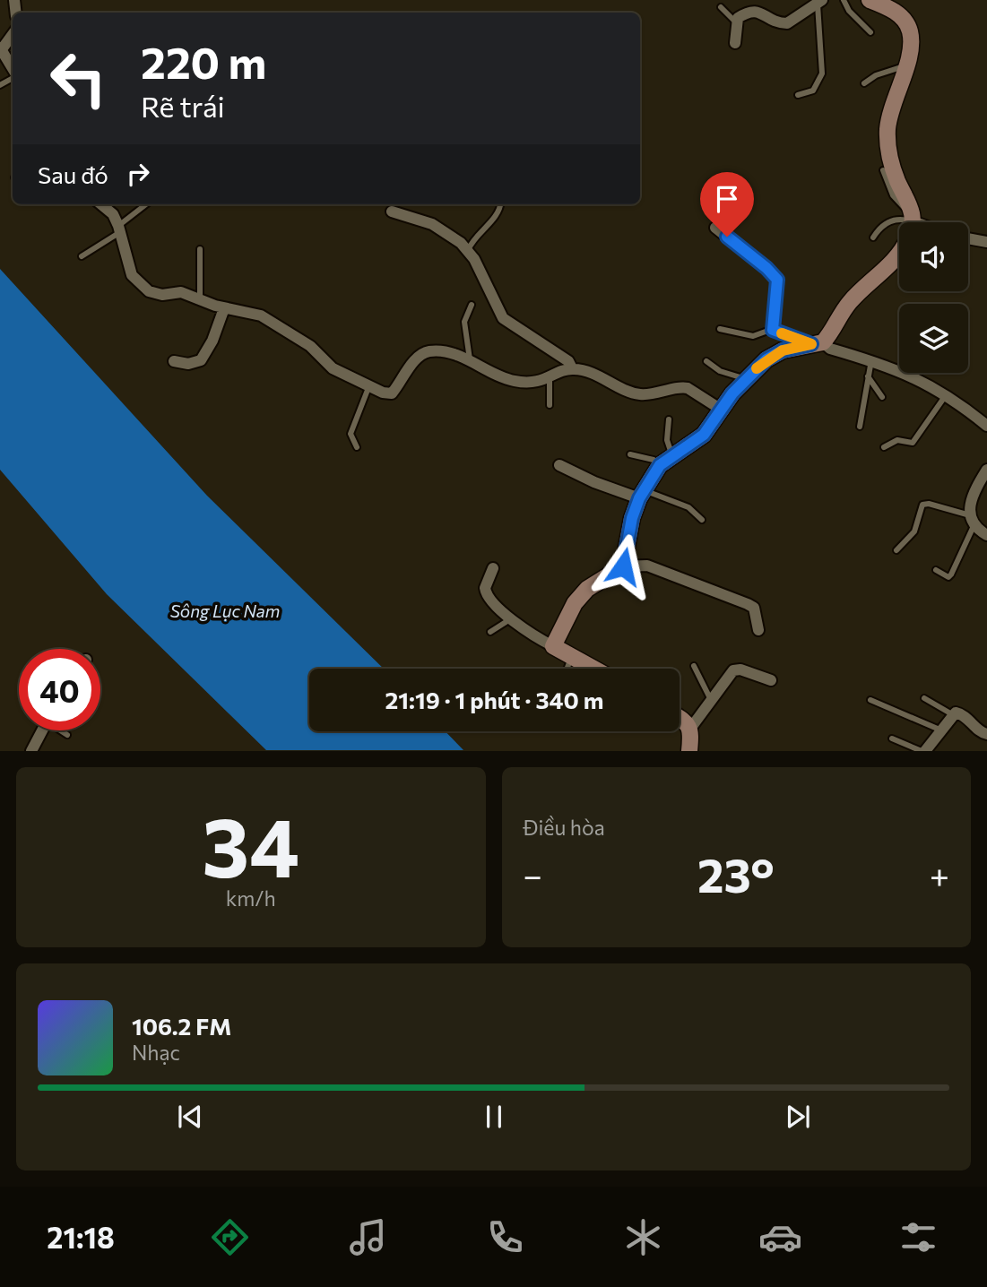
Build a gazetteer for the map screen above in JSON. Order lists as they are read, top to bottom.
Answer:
{
  "water": ["Sông Lục Nam"],
  "page": {
    "turn": ["220 m", "Rẽ trái"],
    "then": "Sau đó",
    "limit": "40",
    "trip": "21:19 · 1 phút · 340 m",
    "tile": [
      ["34", "km/h"],
      "Điều hòa"
    ],
    "heat": ["−", "23°", "+"],
    "song": ["106.2 FM", "Nhạc"],
    "tabs": "21:18"
  }
}
